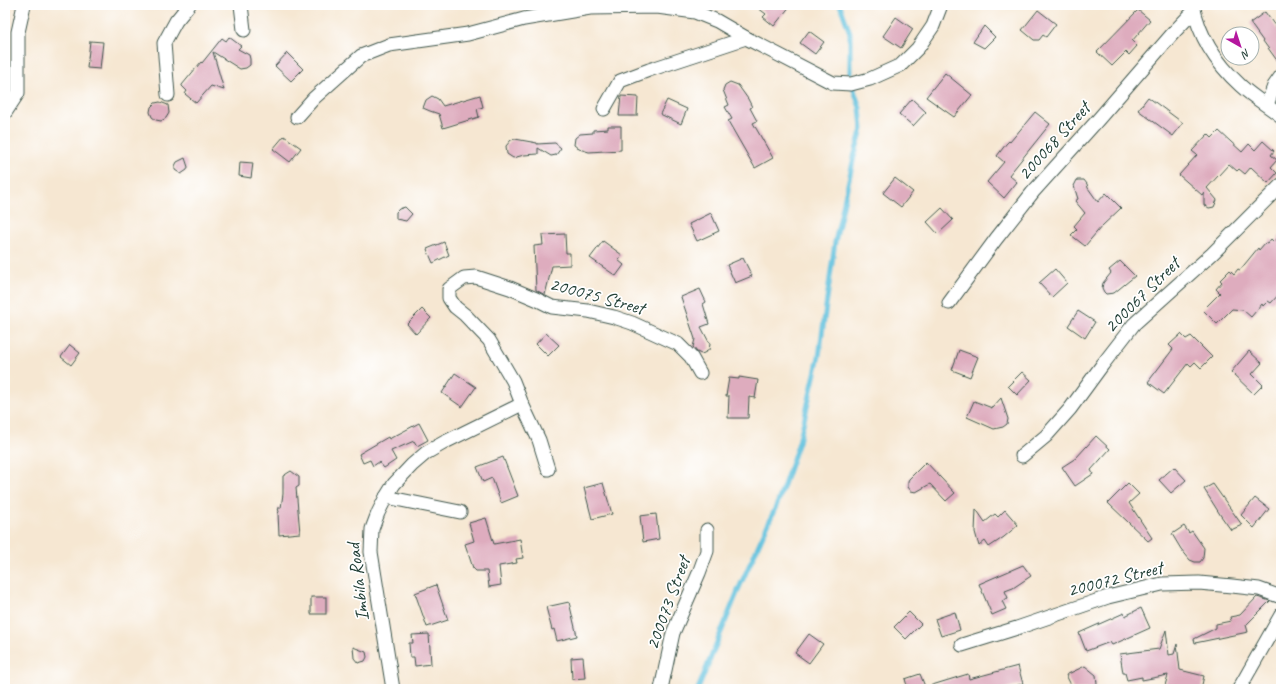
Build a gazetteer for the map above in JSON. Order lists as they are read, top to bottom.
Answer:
{
  "streets": {
    "street": [
      "200068 Street",
      "200067 Street",
      "200075 Street",
      "200072 Street",
      "Imbila Road",
      "200073 Street"
    ]
  },
  "crossings": [
    ["200075 Street", "Imbila Road"]
  ],
  "north": "bottom right"
}
